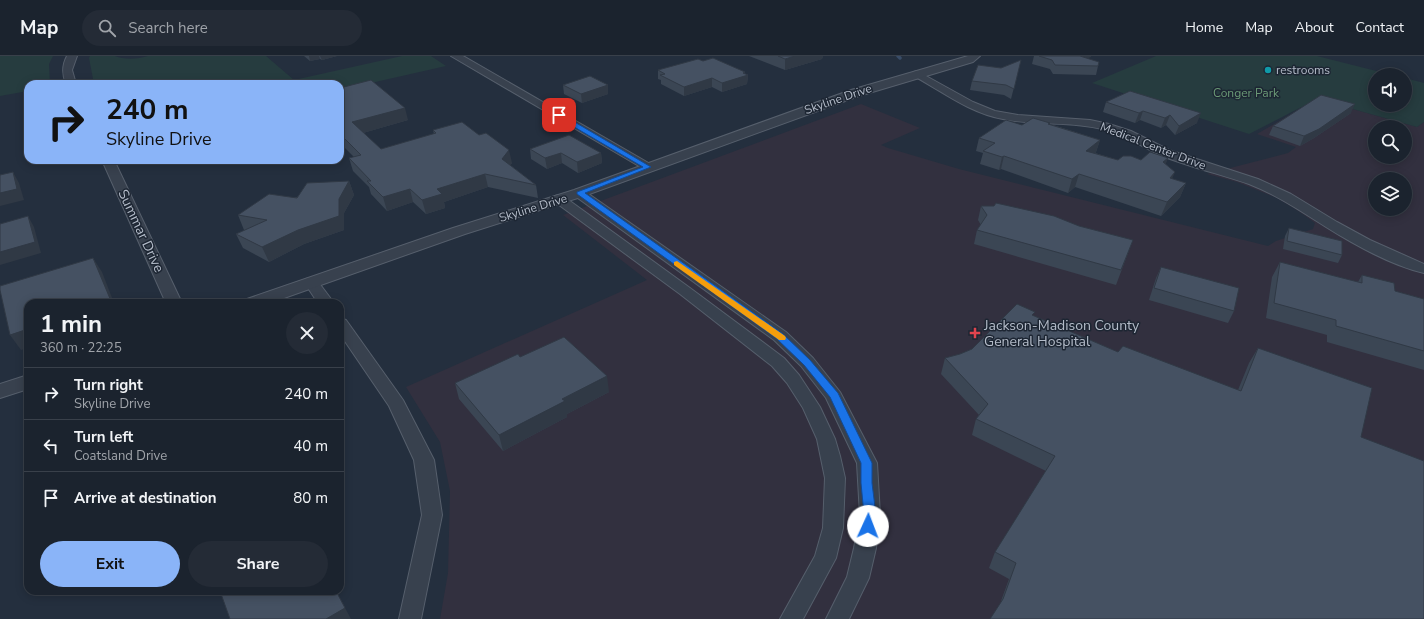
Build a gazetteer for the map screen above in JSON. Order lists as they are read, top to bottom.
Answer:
{
  "streets": {
    "street": ["Skyline Drive", "Medical Center Drive", "Summar Drive"]
  },
  "crossings": [
    ["Skyline Drive", "Medical Center Drive"]
  ],
  "parks": ["Conger Park"],
  "places": {
    "other": ["restrooms"],
    "health": ["Jackson-Madison County General Hospital"]
  },
  "page": {
    "header": "Map",
    "search": "Search here",
    "nav": [
      "Home",
      "Map",
      "About",
      "Contact"
    ],
    "turn": ["240 m", "Skyline Drive"],
    "heading": ["1 min", "360 m · 22:25"],
    "list": [
      {
        "name": "Turn right",
        "note": "Skyline Drive",
        "value": "240 m"
      },
      {
        "name": "Turn left",
        "note": "Coatsland Drive",
        "value": "40 m"
      },
      {
        "name": "Arrive at destination",
        "value": "80 m"
      }
    ],
    "buttons": ["Exit", "Share"]
  }
}
